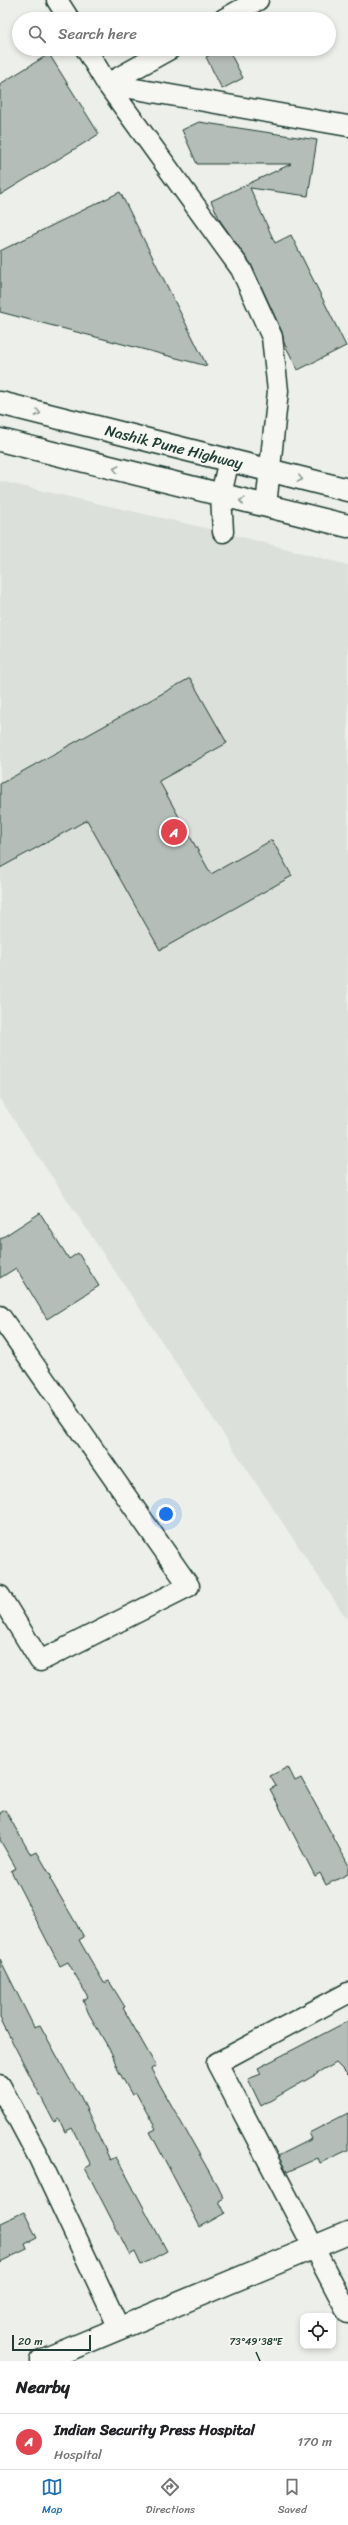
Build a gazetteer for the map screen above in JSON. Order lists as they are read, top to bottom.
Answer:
{
  "streets": {
    "main road": ["Nashik Pune Highway"]
  },
  "scale_bar": "20 m",
  "page": {
    "search": "Search here",
    "pins": "A",
    "scale": "20 m",
    "heading": "Nearby",
    "list": [
      {
        "mark": "A",
        "name": "Indian Security Press Hospital",
        "note": "Hospital",
        "value": "170 m"
      }
    ],
    "nav": ["Map", "Directions", "Saved"]
  },
  "coordinates": ["73°49'38\"E"]
}
